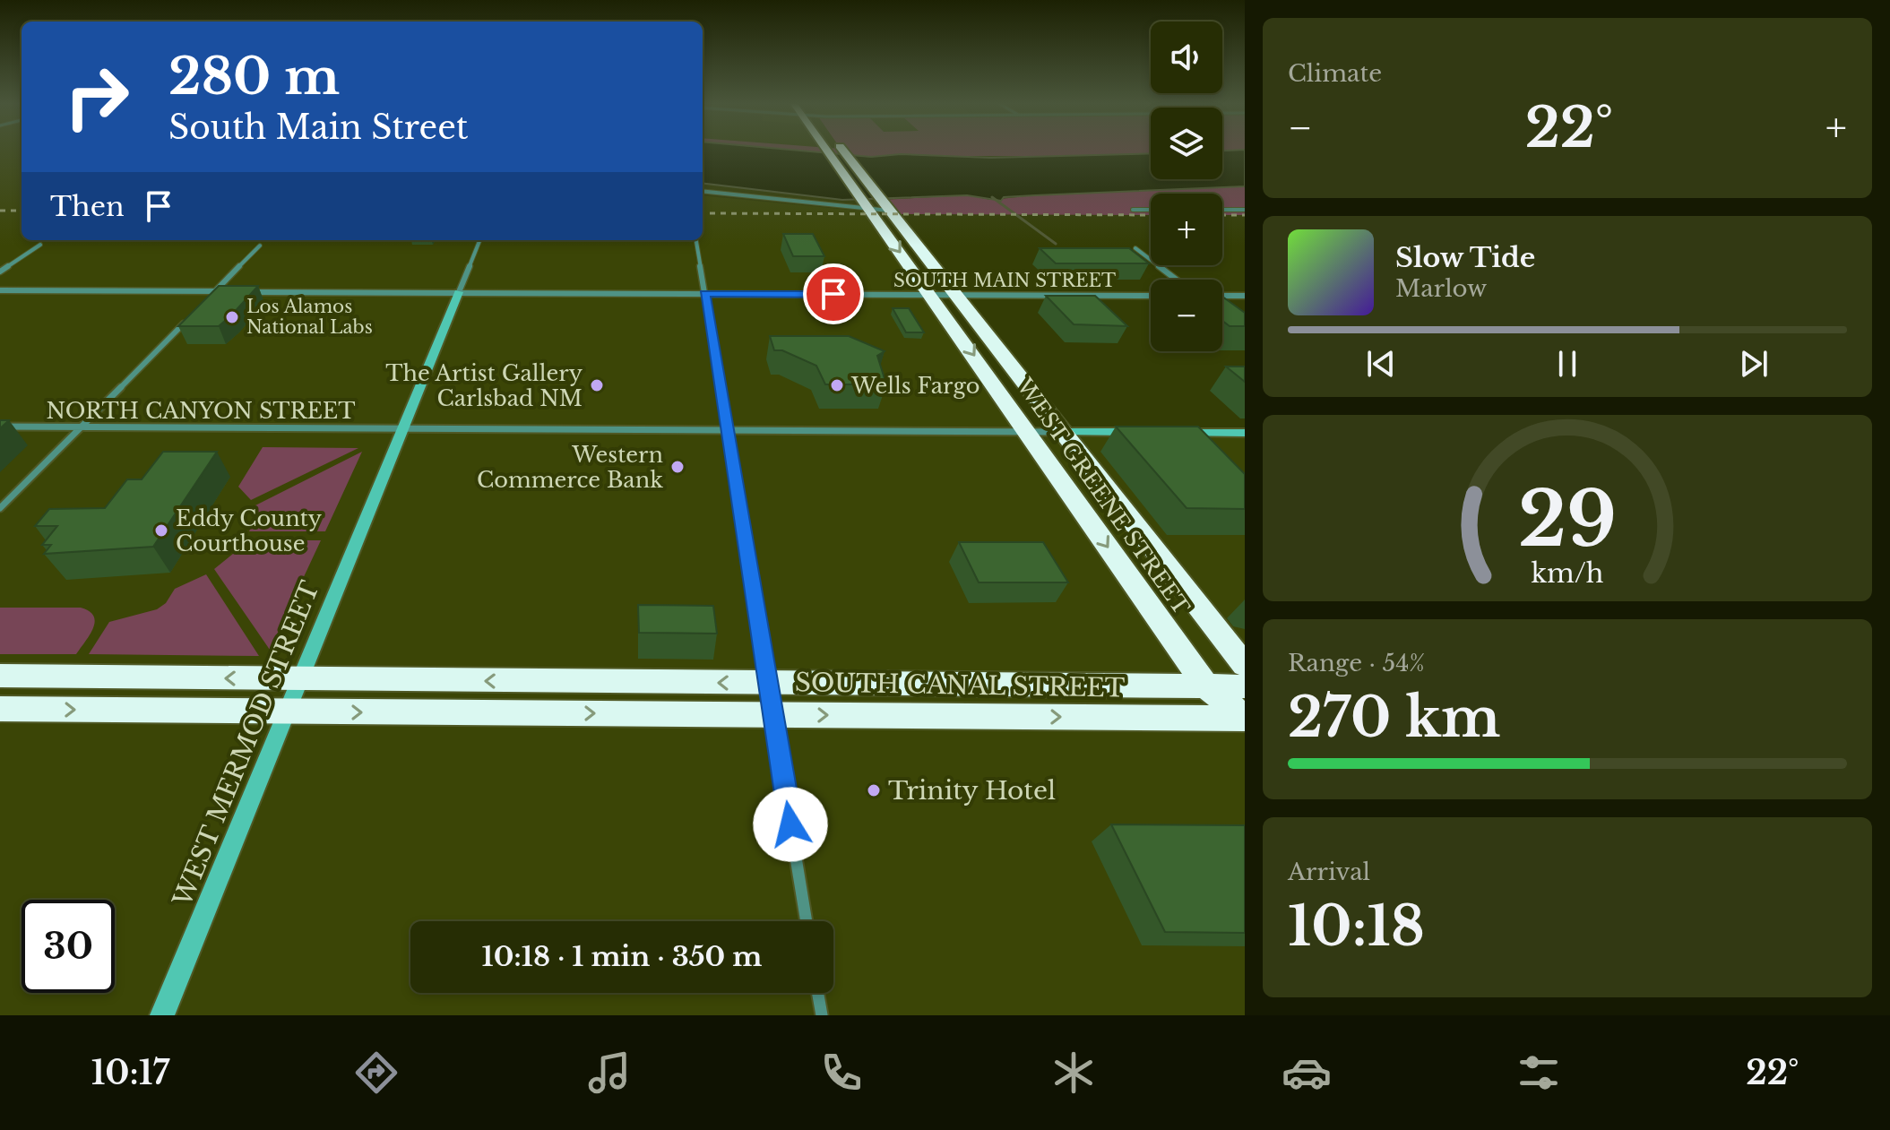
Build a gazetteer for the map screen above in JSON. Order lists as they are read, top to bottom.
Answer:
{
  "streets": {
    "highway": ["WEST GREENE STREET", "SOUTH CANAL STREET"],
    "street": ["SOUTH MAIN STREET", "NORTH CANYON STREET", "WEST MERMOD STREET"]
  },
  "crossings": [
    ["SOUTH MAIN STREET", "WEST GREENE STREET"],
    ["SOUTH MAIN STREET", "WEST MERMOD STREET"],
    ["NORTH CANYON STREET", "WEST GREENE STREET"],
    ["NORTH CANYON STREET", "WEST MERMOD STREET"],
    ["WEST GREENE STREET", "SOUTH CANAL STREET"],
    ["SOUTH CANAL STREET", "WEST MERMOD STREET"]
  ],
  "places": [
    "Los Alamos National Labs",
    "The Artist Gallery Carlsbad NM",
    "Wells Fargo",
    "Western Commerce Bank",
    "Eddy County Courthouse",
    "Trinity Hotel"
  ],
  "page": {
    "tile": [
      "Climate",
      ["Range · 54%", "270 km"],
      ["Arrival", "10:18"]
    ],
    "map_buttons": ["+", "−"],
    "turn": ["280 m", "South Main Street"],
    "heat": ["−", "22°", "+"],
    "then": "Then",
    "song": ["Slow Tide", "Marlow"],
    "limit": "30",
    "trip": "10:18 · 1 min · 350 m",
    "tabs": ["10:17", "22°"],
    "gauge": ["29", "km/h"]
  }
}
